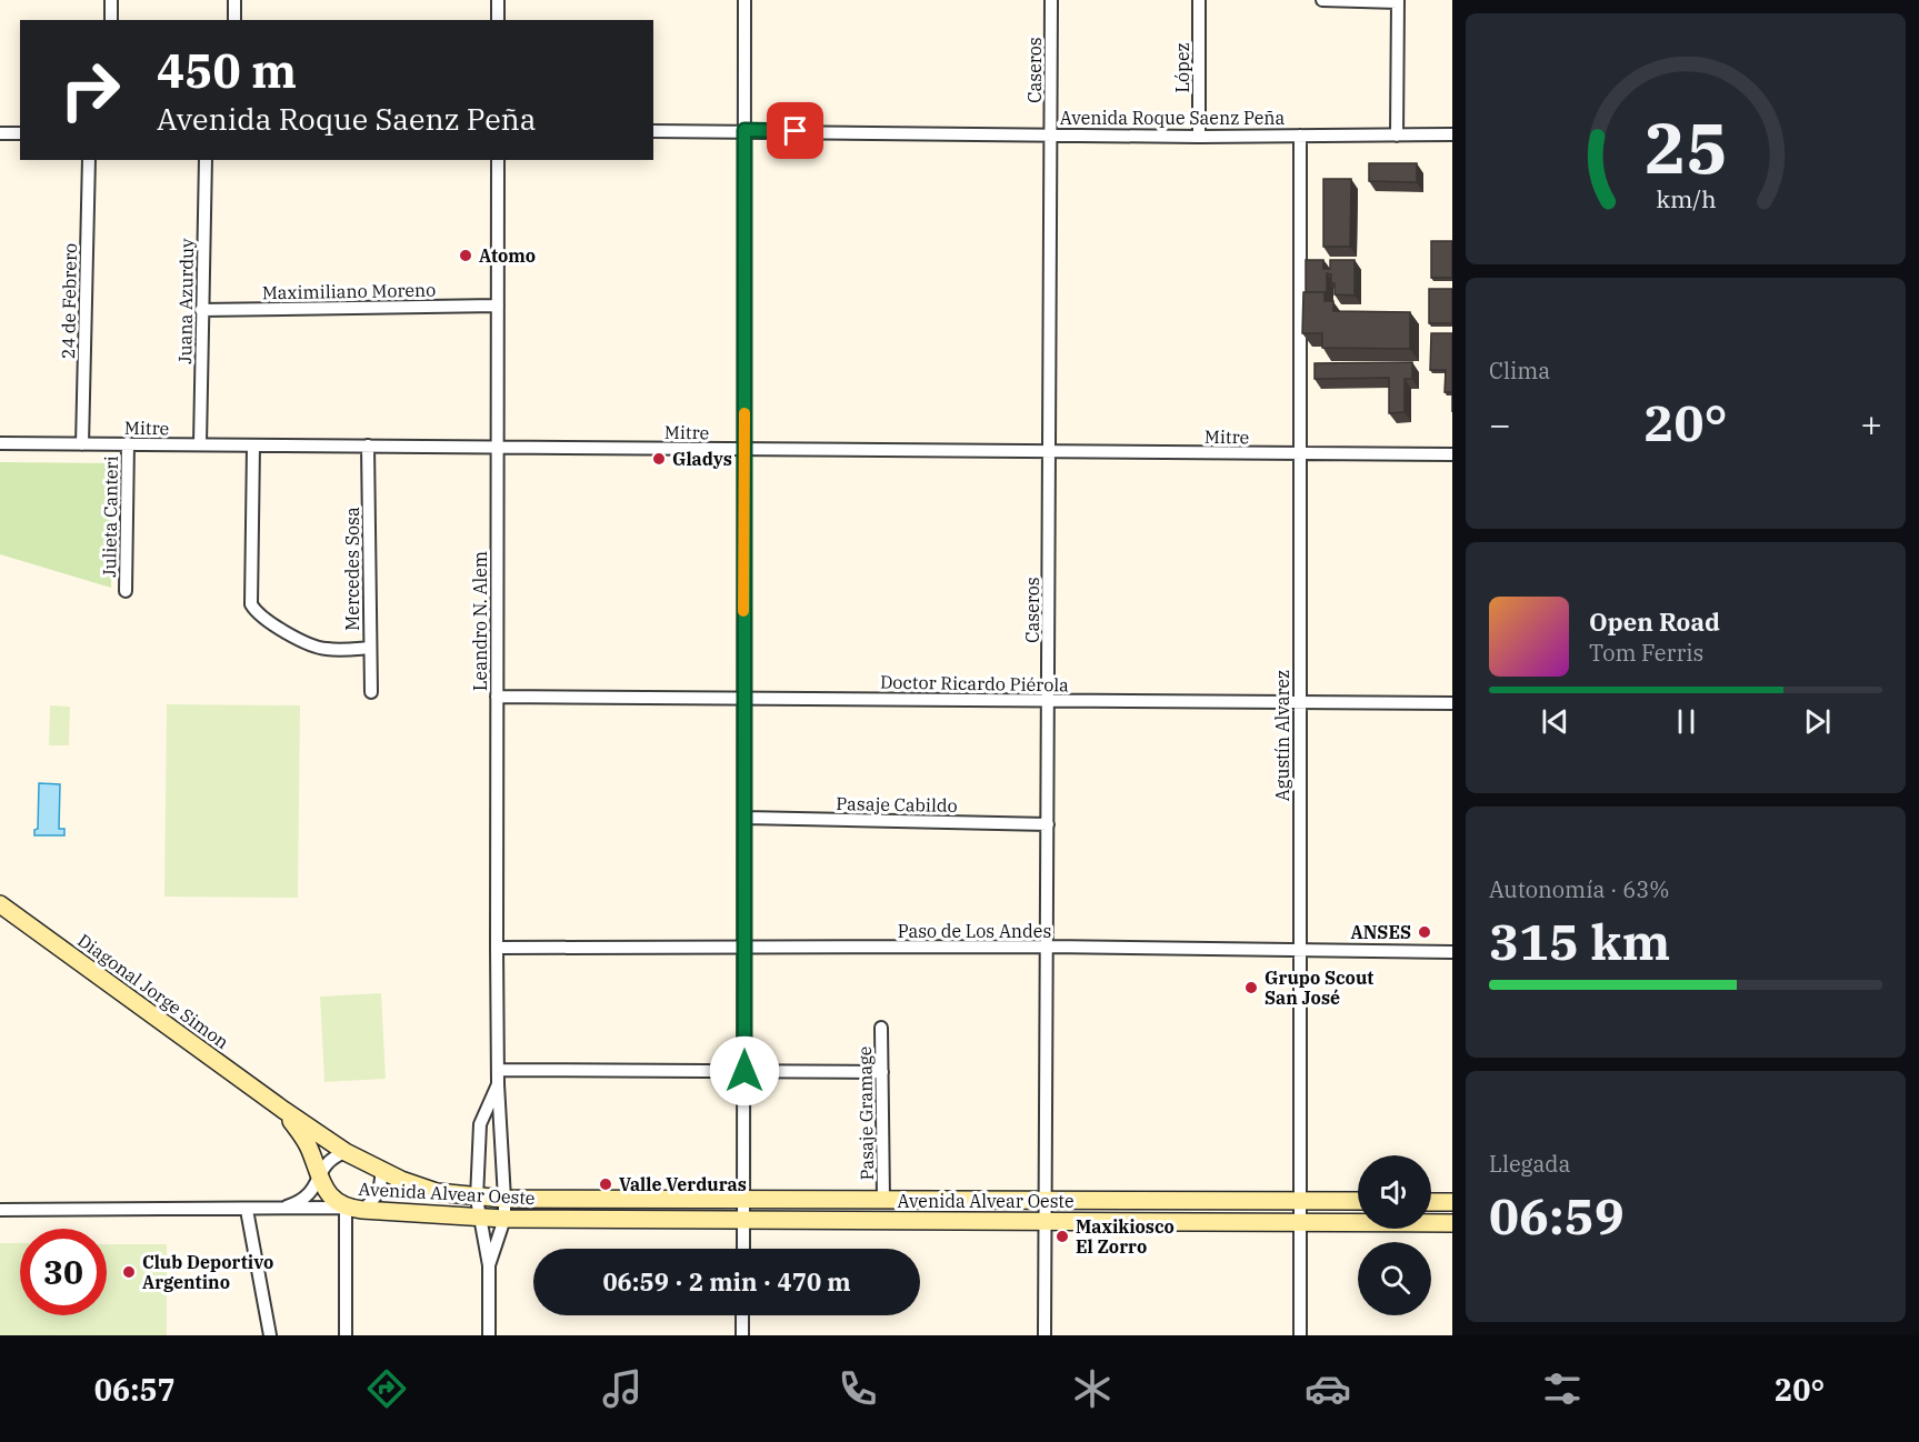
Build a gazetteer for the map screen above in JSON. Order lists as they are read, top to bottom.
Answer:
{
  "streets": {
    "main road": ["Diagonal Jorge Simon", "Avenida Alvear Oeste"],
    "street": [
      "López",
      "Caseros",
      "Avenida Roque Saenz Peña",
      "Maximiliano Moreno",
      "24 de Febrero",
      "Juana Azurduy",
      "Mitre",
      "Julieta Canteri",
      "Mercedes Sosa",
      "Leandro N. Alem",
      "Doctor Ricardo Piérola",
      "Agustín Alvarez",
      "Pasaje Cabildo",
      "Paso de Los Andes",
      "Pasaje Gramage"
    ]
  },
  "crossings": [
    ["López", "Avenida Roque Saenz Peña"],
    ["Caseros", "Avenida Roque Saenz Peña"],
    ["Caseros", "Mitre"],
    ["Caseros", "Doctor Ricardo Piérola"],
    ["Caseros", "Pasaje Cabildo"],
    ["Caseros", "Paso de Los Andes"],
    ["Caseros", "Avenida Alvear Oeste"],
    ["Avenida Roque Saenz Peña", "Agustín Alvarez"],
    ["Maximiliano Moreno", "Juana Azurduy"],
    ["Maximiliano Moreno", "Leandro N. Alem"],
    ["24 de Febrero", "Mitre"],
    ["Juana Azurduy", "Mitre"],
    ["Mitre", "Julieta Canteri"],
    ["Mitre", "Mercedes Sosa"],
    ["Mitre", "Leandro N. Alem"],
    ["Mitre", "Agustín Alvarez"],
    ["Leandro N. Alem", "Doctor Ricardo Piérola"],
    ["Leandro N. Alem", "Paso de Los Andes"],
    ["Leandro N. Alem", "Avenida Alvear Oeste"],
    ["Doctor Ricardo Piérola", "Agustín Alvarez"],
    ["Agustín Alvarez", "Paso de Los Andes"],
    ["Agustín Alvarez", "Avenida Alvear Oeste"],
    ["Diagonal Jorge Simon", "Avenida Alvear Oeste"],
    ["Pasaje Gramage", "Avenida Alvear Oeste"]
  ],
  "places": [
    "Atomo",
    "Gladys",
    "ANSES",
    "Grupo Scout San José",
    "Valle Verduras",
    "Maxikiosco El Zorro",
    "Club Deportivo Argentino"
  ],
  "page": {
    "turn": ["450 m", "Avenida Roque Saenz Peña"],
    "tile": [
      "Clima",
      ["Autonomía · 63%", "315 km"],
      ["Llegada", "06:59"]
    ],
    "heat": ["−", "20°", "+"],
    "song": ["Open Road", "Tom Ferris"],
    "limit": "30",
    "trip": "06:59 · 2 min · 470 m",
    "tabs": ["06:57", "20°"],
    "gauge": ["25", "km/h"]
  }
}
